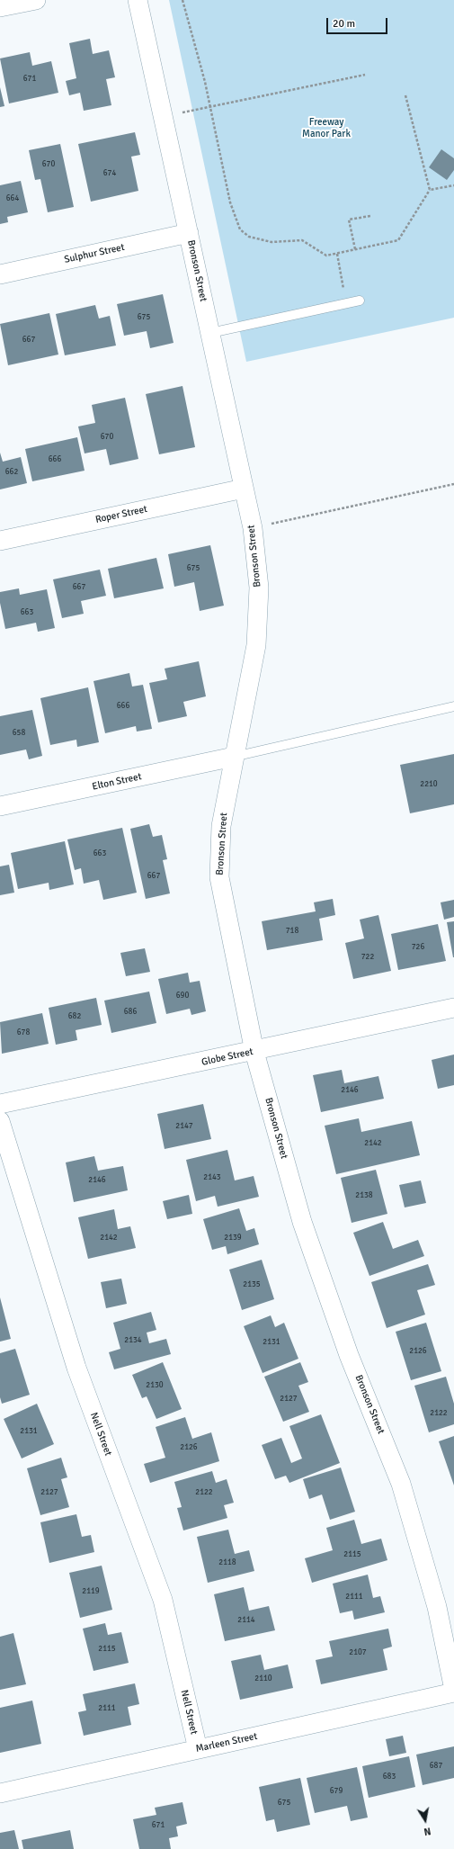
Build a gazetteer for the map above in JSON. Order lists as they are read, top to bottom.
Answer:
{
  "streets": {
    "street": [
      "Sulphur Street",
      "Bronson Street",
      "Roper Street",
      "Elton Street",
      "Globe Street",
      "Nell Street",
      "Marleen Street"
    ]
  },
  "crossings": [
    ["Sulphur Street", "Bronson Street"],
    ["Bronson Street", "Roper Street"],
    ["Bronson Street", "Elton Street"],
    ["Bronson Street", "Globe Street"],
    ["Bronson Street", "Marleen Street"],
    ["Nell Street", "Marleen Street"]
  ],
  "parks": ["Freeway Manor Park"],
  "house_numbers": [
    "671",
    "670",
    "674",
    "664",
    "675",
    "667",
    "670",
    "666",
    "662",
    "675",
    "667",
    "663",
    "666",
    "658",
    "2210",
    "663",
    "667",
    "718",
    "726",
    "722",
    "690",
    "686",
    "682",
    "678",
    "2146",
    "2147",
    "2142",
    "2143",
    "2146",
    "2138",
    "2142",
    "2139",
    "2135",
    "2134",
    "2131",
    "2126",
    "2130",
    "2127",
    "2122",
    "2131",
    "2126",
    "2127",
    "2122",
    "2115",
    "2118",
    "2119",
    "2111",
    "2114",
    "2115",
    "2107",
    "2110",
    "2111",
    "687",
    "683",
    "679",
    "675",
    "671"
  ],
  "scale_bar": "20 m",
  "north": "bottom"
}
